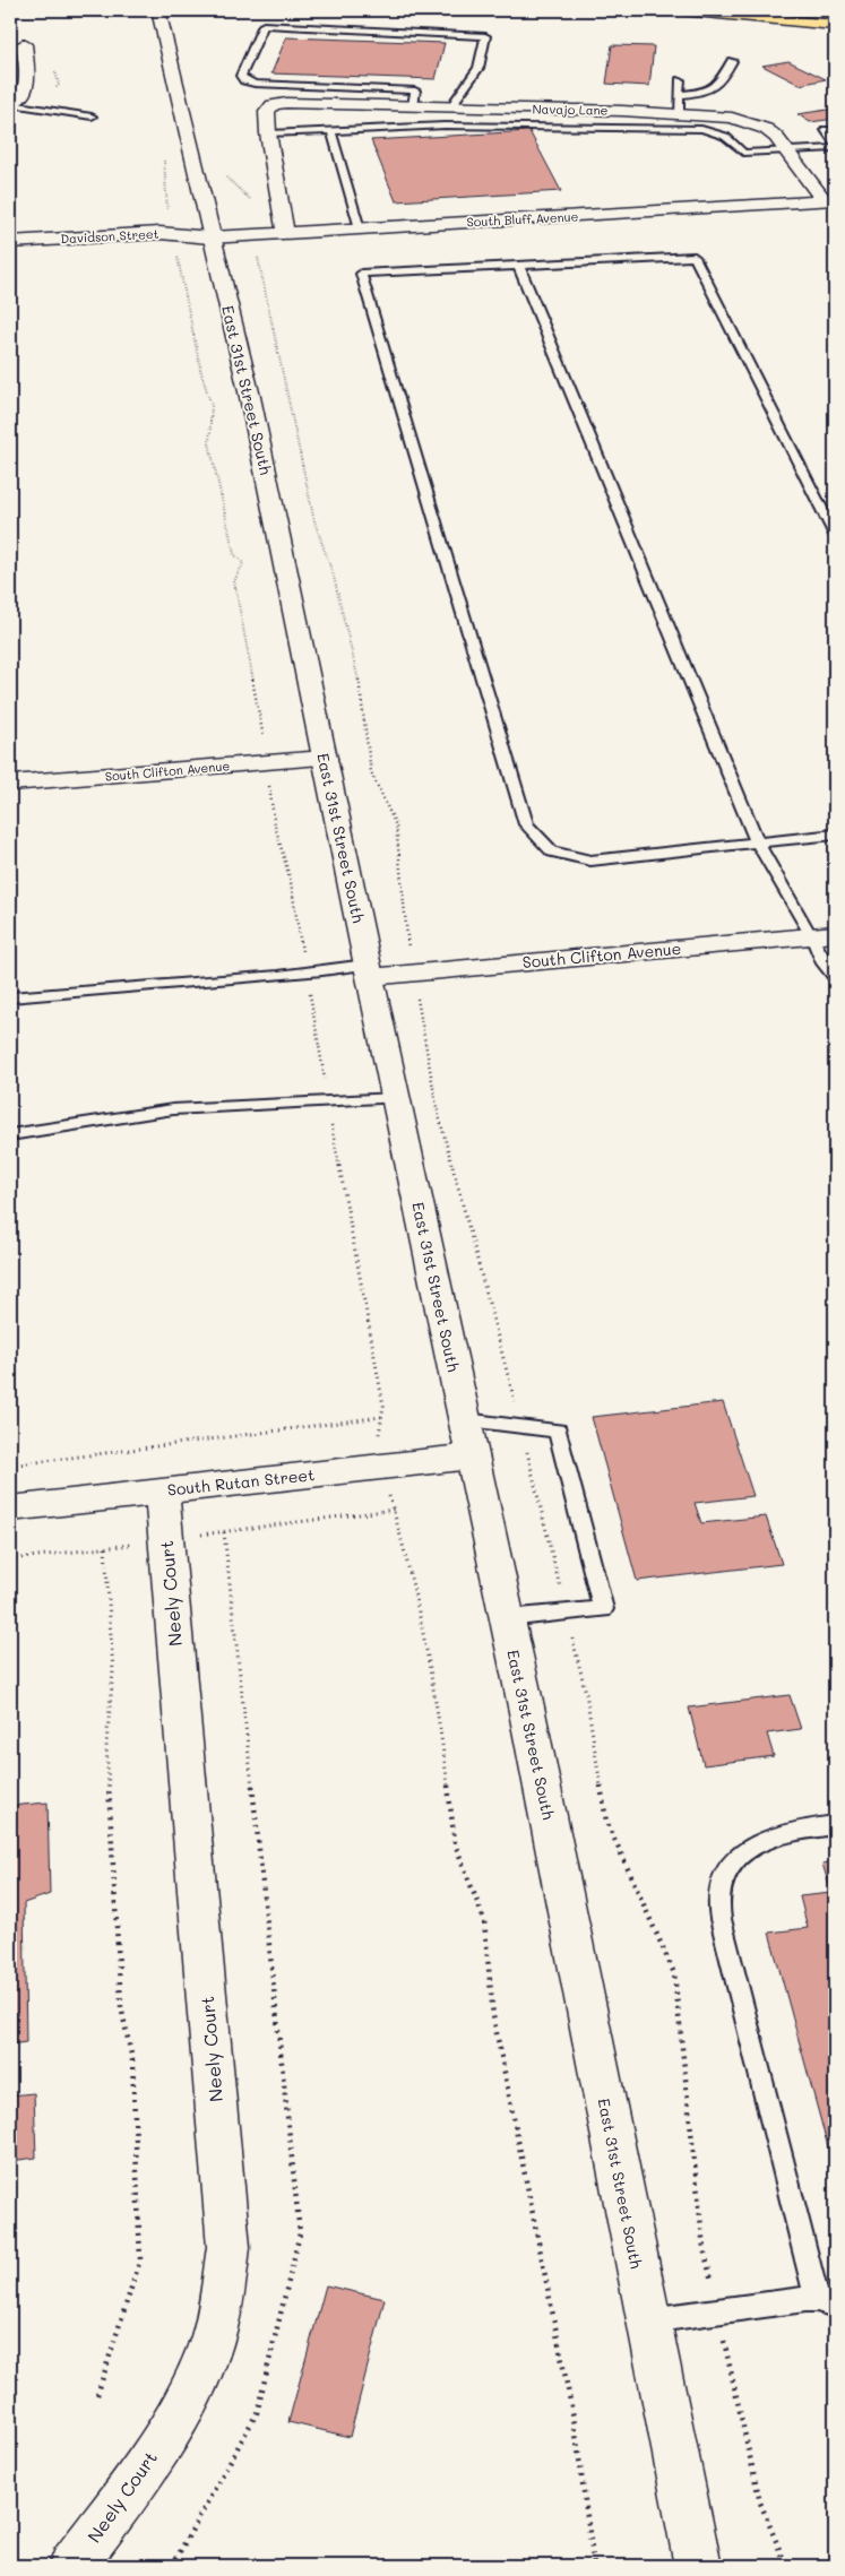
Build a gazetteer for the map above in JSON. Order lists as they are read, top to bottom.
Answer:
{
  "streets": {
    "street": [
      "Navajo Lane",
      "South Bluff Avenue",
      "Davidson Street",
      "East 31st Street South",
      "South Clifton Avenue",
      "South Rutan Street",
      "Neely Court"
    ]
  },
  "crossings": [
    ["Navajo Lane", "South Bluff Avenue"],
    ["South Bluff Avenue", "Davidson Street"],
    ["South Bluff Avenue", "East 31st Street South"],
    ["Davidson Street", "East 31st Street South"],
    ["East 31st Street South", "South Clifton Avenue"],
    ["East 31st Street South", "South Rutan Street"],
    ["South Rutan Street", "Neely Court"]
  ]
}
